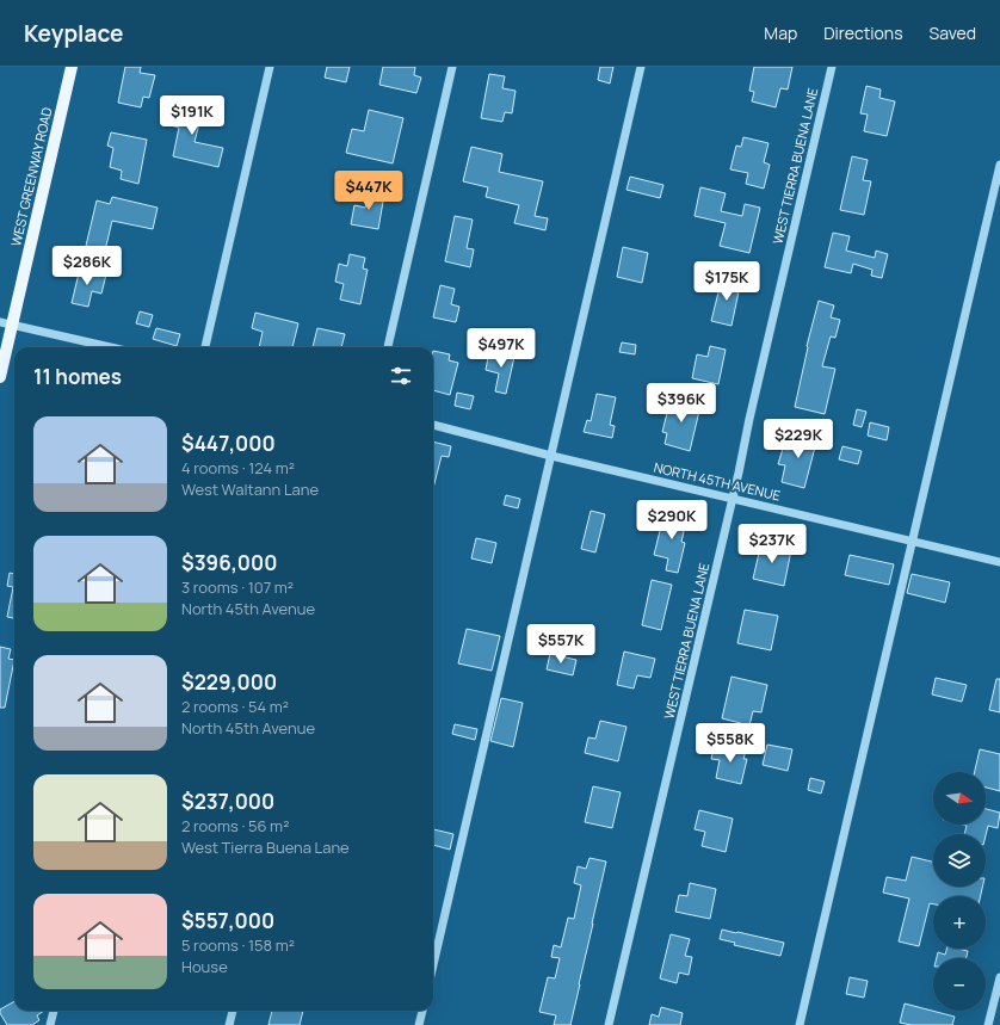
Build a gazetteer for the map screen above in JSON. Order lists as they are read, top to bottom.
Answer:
{
  "streets": {
    "main road": ["WEST GREENWAY ROAD"],
    "street": ["WEST TIERRA BUENA LANE", "NORTH 45TH AVENUE"]
  },
  "crossings": [
    ["WEST TIERRA BUENA LANE", "NORTH 45TH AVENUE"]
  ],
  "north": "right",
  "page": {
    "header": "Keyplace",
    "nav": ["Map", "Directions", "Saved"],
    "price": [
      "$191K",
      "$447K",
      "$286K",
      "$175K",
      "$497K",
      "$396K",
      "$229K",
      "$290K",
      "$237K",
      "$557K",
      "$558K"
    ],
    "heading": "11 homes",
    "list": [
      {
        "name": "$447,000",
        "note": "4 rooms · 124 m² · West Waltann Lane"
      },
      {
        "name": "$396,000",
        "note": "3 rooms · 107 m² · North 45th Avenue"
      },
      {
        "name": "$229,000",
        "note": "2 rooms · 54 m² · North 45th Avenue"
      },
      {
        "name": "$237,000",
        "note": "2 rooms · 56 m² · West Tierra Buena Lane"
      },
      {
        "name": "$557,000",
        "note": "5 rooms · 158 m² · House"
      }
    ],
    "map_buttons": ["+", "−"]
  }
}
